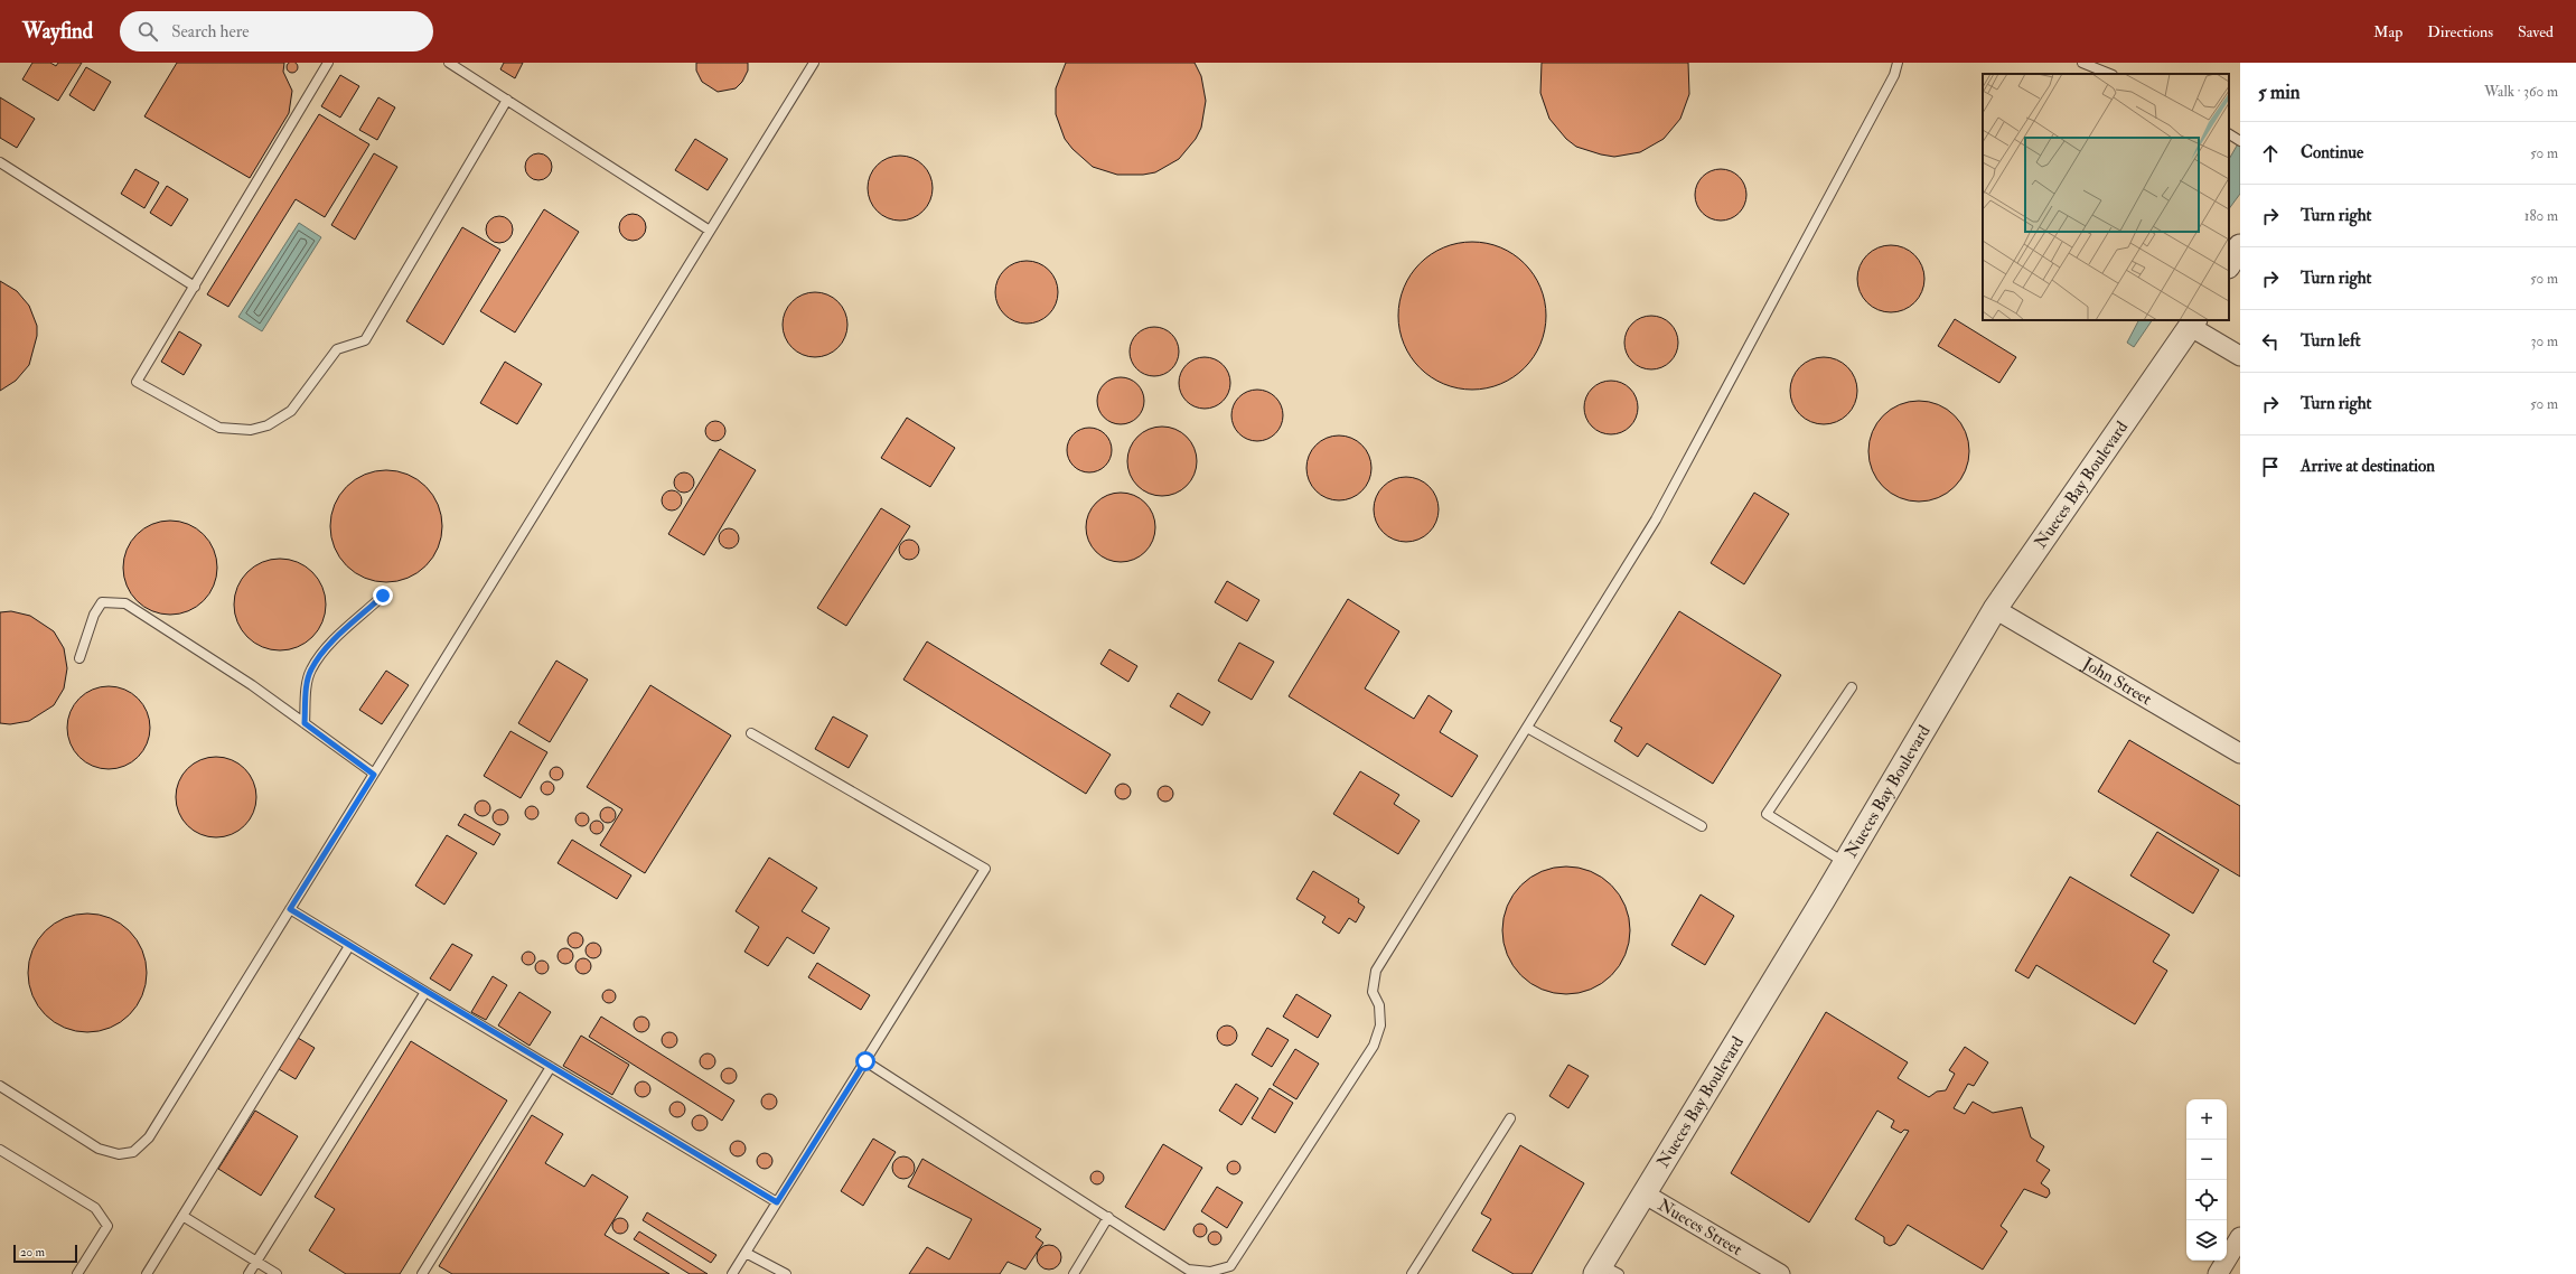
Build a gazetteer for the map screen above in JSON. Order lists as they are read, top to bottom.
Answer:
{
  "streets": {
    "street": ["Nueces Bay Boulevard", "John Street", "Nueces Street"]
  },
  "crossings": [
    ["Nueces Bay Boulevard", "John Street"],
    ["Nueces Bay Boulevard", "Nueces Street"]
  ],
  "scale_bar": "20 m",
  "page": {
    "header": "Wayfind",
    "search": "Search here",
    "nav": ["Map", "Directions", "Saved"],
    "heading": ["5 min", "Walk · 360 m"],
    "list": [
      ["Continue", "50 m"],
      ["Turn right", "180 m"],
      ["Turn right", "50 m"],
      ["Turn left", "30 m"],
      ["Turn right", "50 m"],
      "Arrive at destination"
    ],
    "map_buttons": ["+", "−"],
    "scale": "20 m"
  }
}
